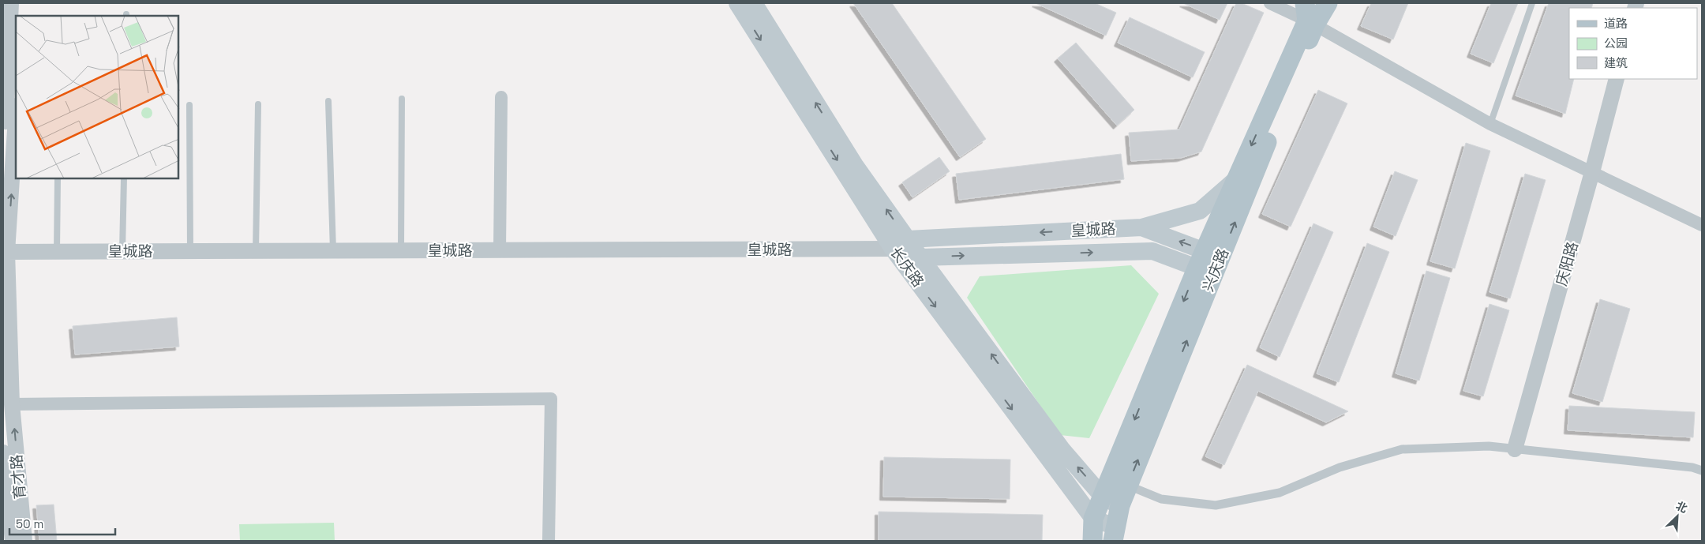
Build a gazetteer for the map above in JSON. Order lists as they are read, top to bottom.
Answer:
{
  "streets": {
    "main road": ["皇城路", "长庆路", "兴庆路"],
    "street": ["庆阳路", "育才路"]
  },
  "crossings": [
    ["皇城路", "长庆路"],
    ["皇城路", "兴庆路"],
    ["皇城路", "育才路"],
    ["长庆路", "兴庆路"]
  ],
  "legend": ["道路", "公园", "建筑"],
  "scale_bar": "50 m",
  "north": "top right"
}
